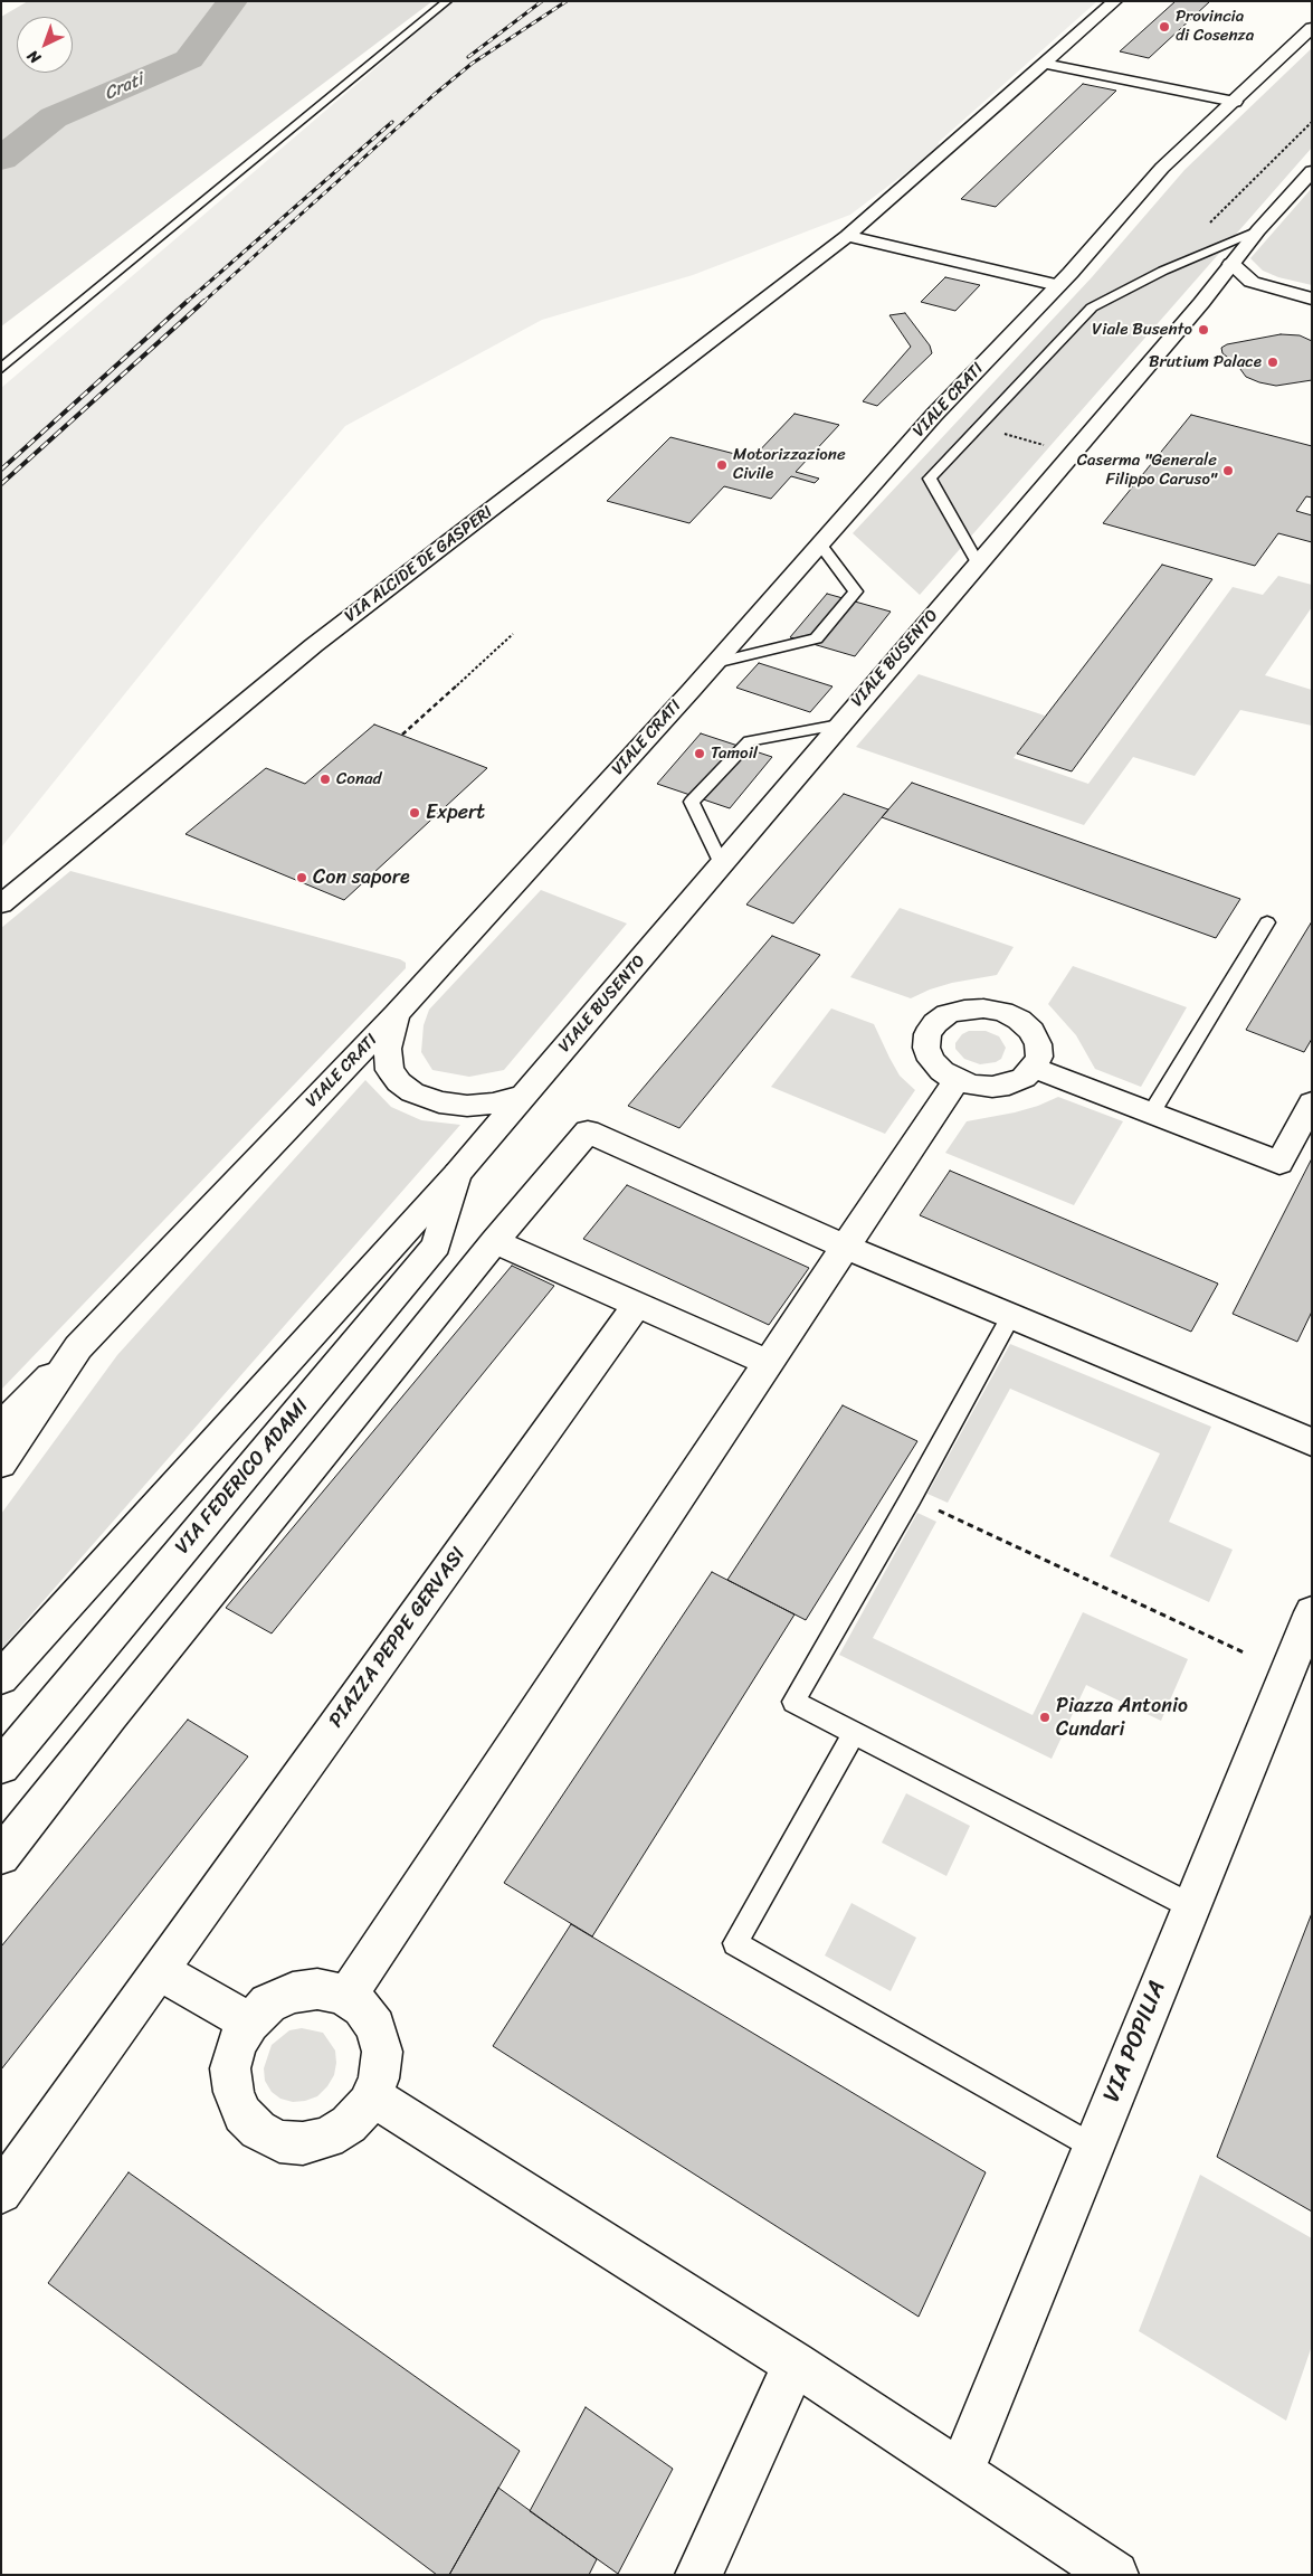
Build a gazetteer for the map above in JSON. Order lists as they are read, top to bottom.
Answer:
{
  "streets": {
    "street": [
      "VIALE CRATI",
      "VIA ALCIDE DE GASPERI",
      "VIALE BUSENTO",
      "VIA FEDERICO ADAMI",
      "PIAZZA PEPPE GERVASI",
      "VIA POPILIA"
    ]
  },
  "crossings": [
    ["VIALE BUSENTO", "VIA FEDERICO ADAMI"]
  ],
  "water": ["Crati"],
  "places": [
    "Provincia di Cosenza",
    "Viale Busento",
    "Brutium Palace",
    "Motorizzazione Civile",
    "Caserma \"Generale Filippo Caruso\"",
    "Tamoil",
    "Conad",
    "Expert",
    "Con sapore",
    "Piazza Antonio Cundari"
  ],
  "north": "bottom left"
}
